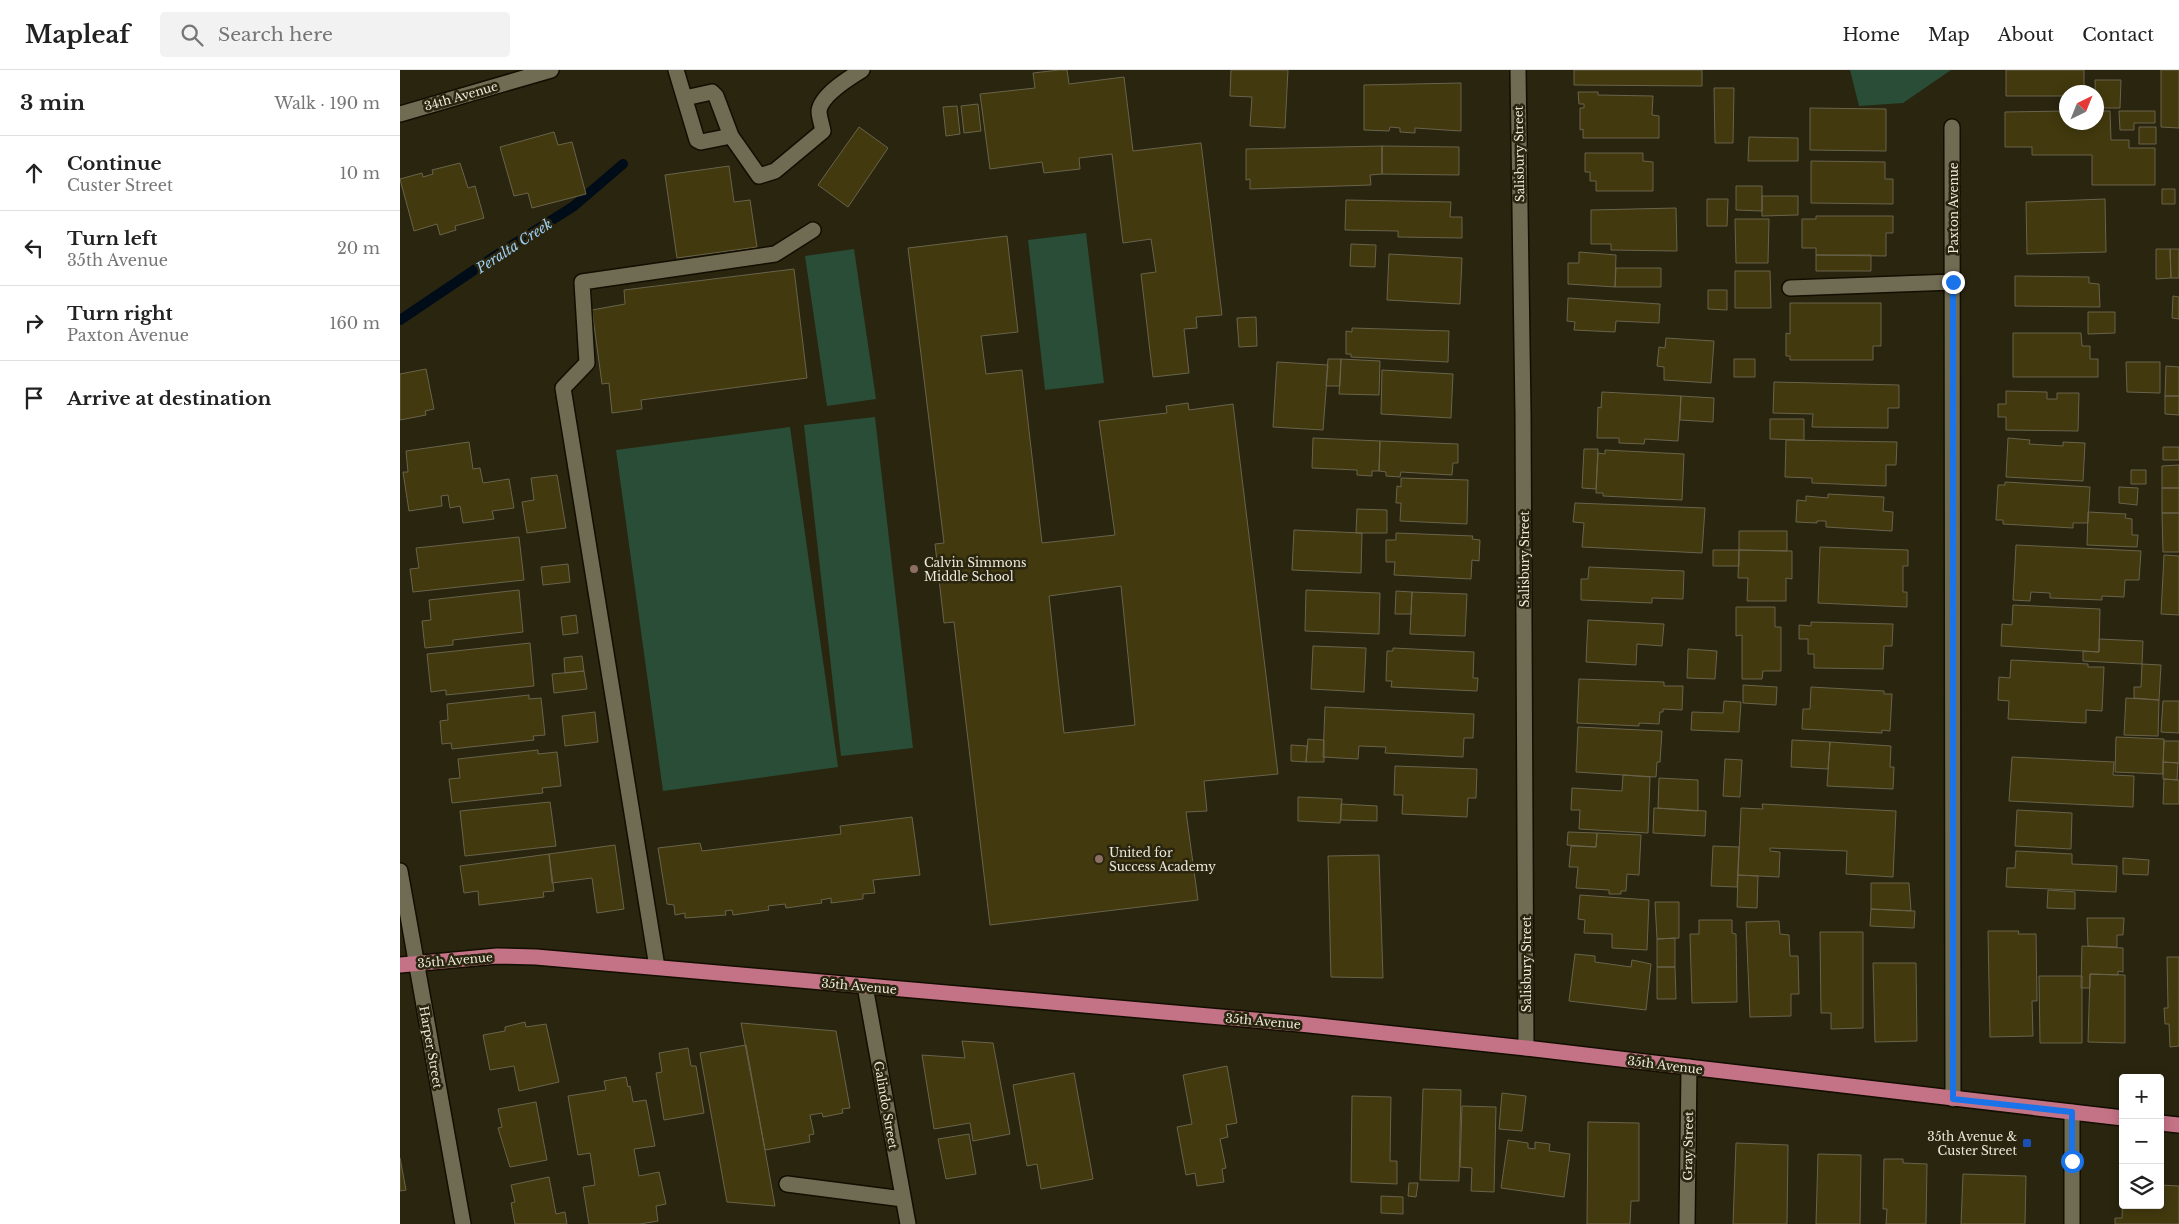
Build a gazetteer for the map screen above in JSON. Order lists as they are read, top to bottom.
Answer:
{
  "streets": {
    "main road": ["35th Avenue"],
    "street": [
      "34th Avenue",
      "Salisbury Street",
      "Paxton Avenue",
      "Harper Street",
      "Galindo Street",
      "Gray Street"
    ]
  },
  "crossings": [
    ["Salisbury Street", "35th Avenue"],
    ["Paxton Avenue", "35th Avenue"],
    ["35th Avenue", "Harper Street"],
    ["35th Avenue", "Galindo Street"],
    ["35th Avenue", "Gray Street"]
  ],
  "water": ["Peralta Creek"],
  "places": {
    "other": ["Calvin Simmons Middle School", "United for Success Academy"],
    "transit": ["35th Avenue & Custer Street"]
  },
  "north": "top right",
  "page": {
    "header": "Mapleaf",
    "search": "Search here",
    "nav": [
      "Home",
      "Map",
      "About",
      "Contact"
    ],
    "heading": ["3 min", "Walk · 190 m"],
    "list": [
      ["Continue", "Custer Street", "10 m"],
      ["Turn left", "35th Avenue", "20 m"],
      ["Turn right", "Paxton Avenue", "160 m"],
      "Arrive at destination"
    ],
    "map_buttons": ["+", "−"]
  }
}
